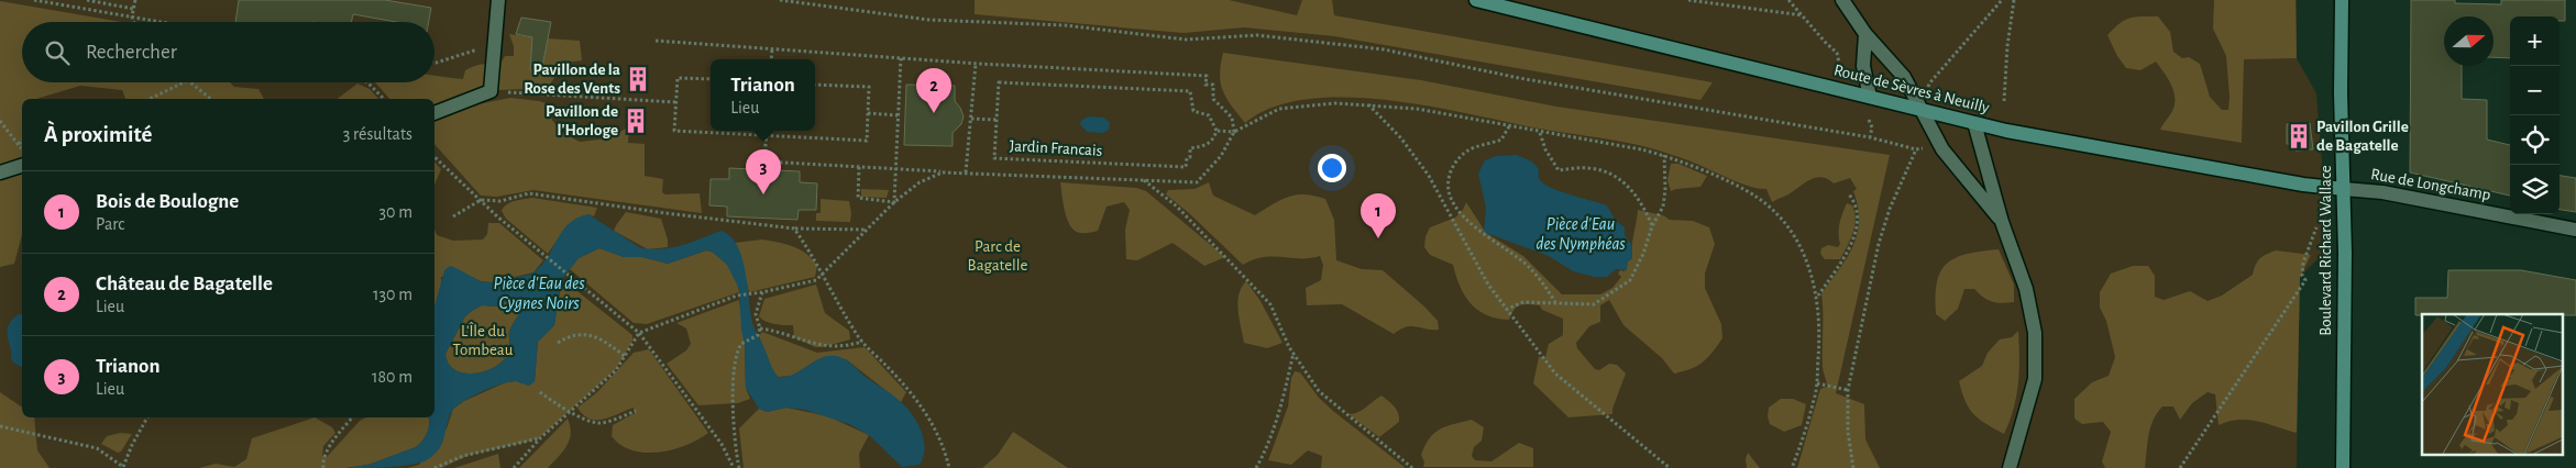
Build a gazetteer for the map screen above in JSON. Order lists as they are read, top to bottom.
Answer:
{
  "streets": {
    "street": ["Route de Sèvres à Neuilly", "Rue de Longchamp", "Boulevard Richard Wallace"],
    "path": ["Jardin Francais"]
  },
  "crossings": [
    ["Route de Sèvres à Neuilly", "Rue de Longchamp"],
    ["Route de Sèvres à Neuilly", "Boulevard Richard Wallace"],
    ["Rue de Longchamp", "Boulevard Richard Wallace"]
  ],
  "water": ["Pièce d'Eau des Nymphéas", "Pièce d'Eau des Cygnes Noirs"],
  "parks": ["Parc de Bagatelle", "L'Île du Tombeau"],
  "places": {
    "building": ["Pavillon de la Rose des Vents", "Pavillon de l'Horloge", "Pavillon Grille de Bagatelle"]
  },
  "north": "right",
  "page": {
    "map_buttons": ["+", "−"],
    "search": "Rechercher",
    "popup": ["Trianon", "Lieu"],
    "pins": ["2", "3", "1"],
    "heading": ["À proximité", "3 résultats"],
    "list": [
      {
        "mark": "1",
        "name": "Bois de Boulogne",
        "note": "Parc",
        "value": "30 m"
      },
      {
        "mark": "2",
        "name": "Château de Bagatelle",
        "note": "Lieu",
        "value": "130 m"
      },
      {
        "mark": "3",
        "name": "Trianon",
        "note": "Lieu",
        "value": "180 m"
      }
    ]
  }
}
